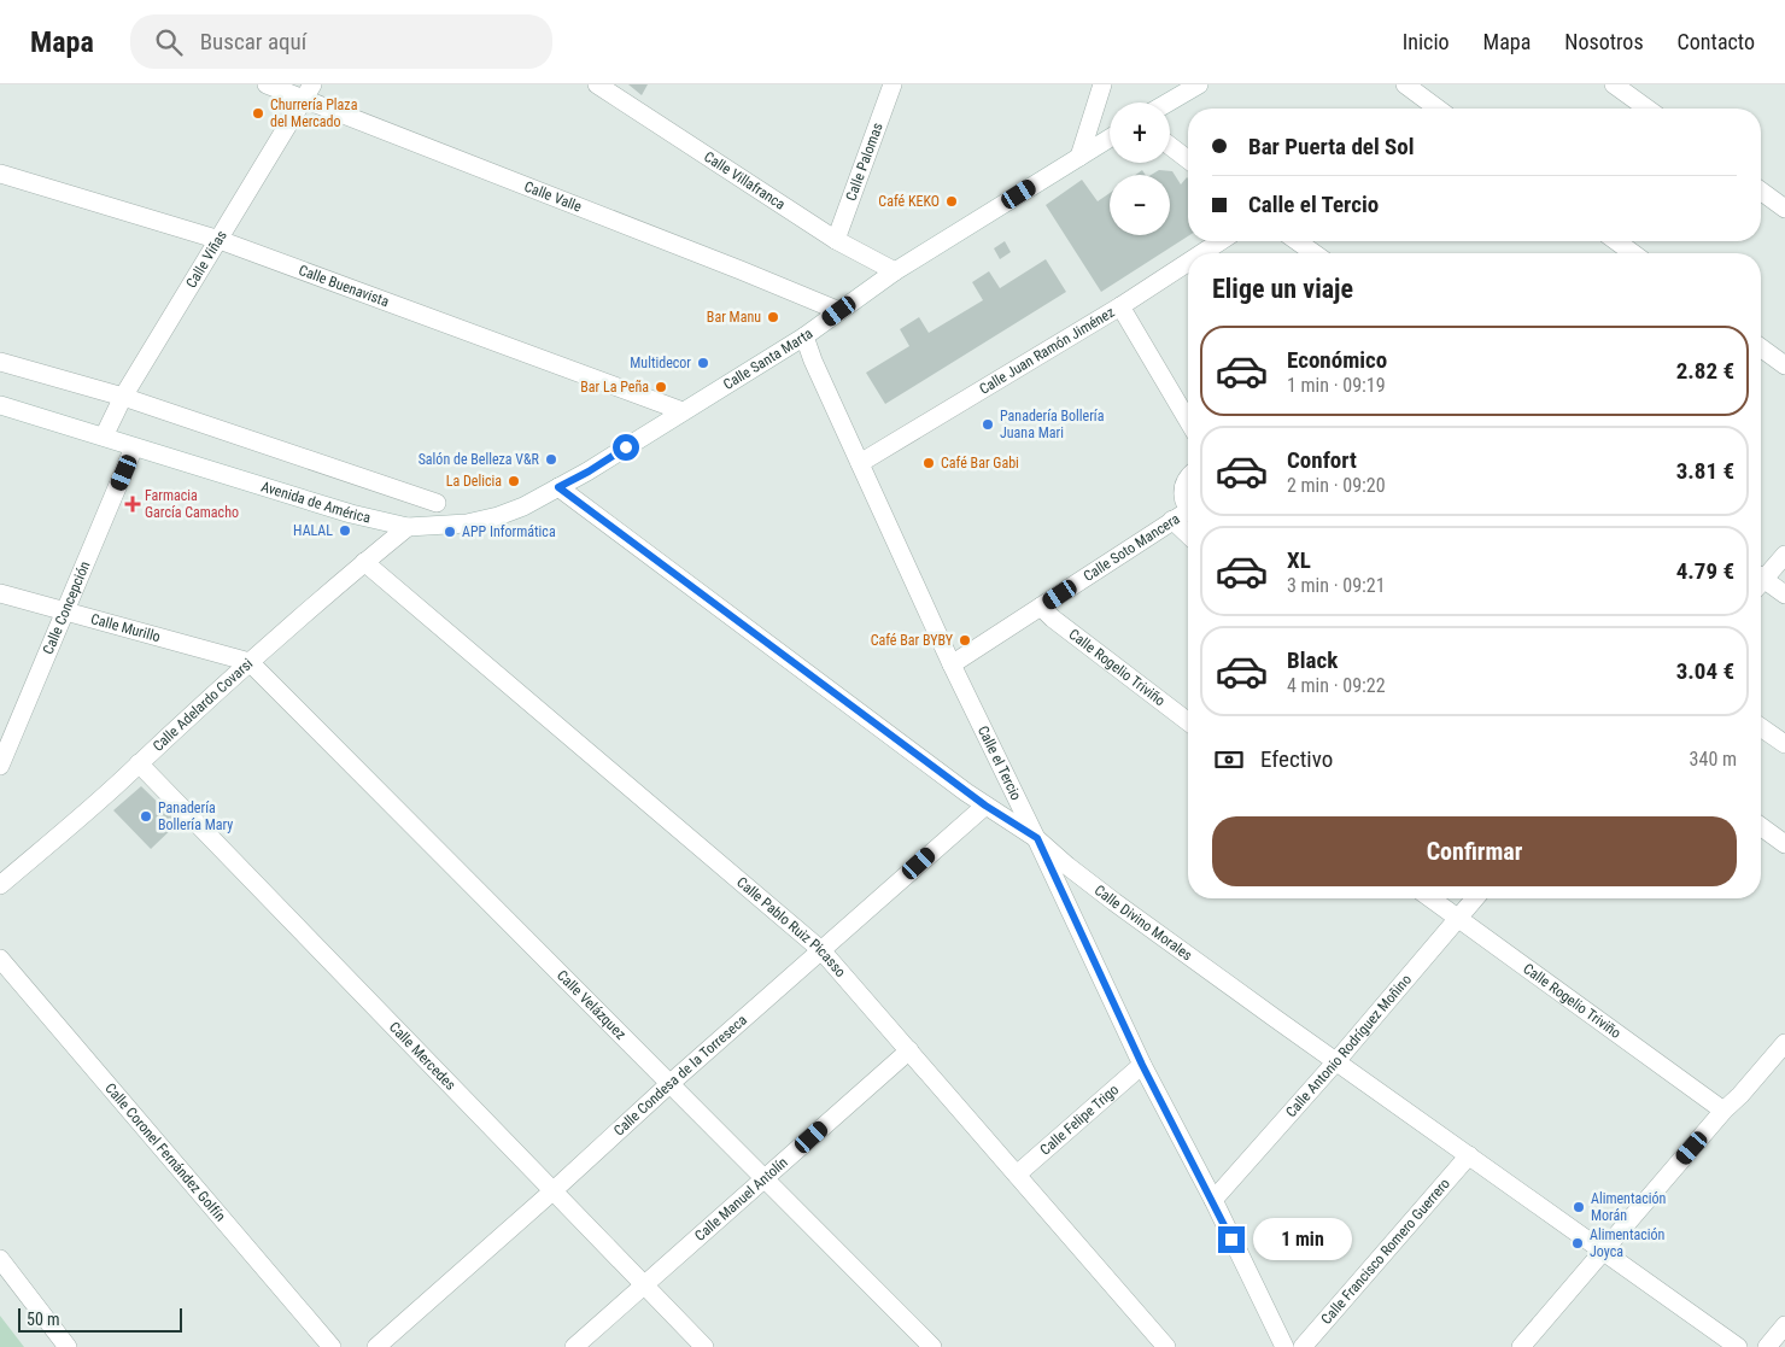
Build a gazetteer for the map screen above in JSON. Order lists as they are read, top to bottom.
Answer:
{
  "streets": {
    "street": [
      "Calle Palomas",
      "Calle Villafranca",
      "Calle Valle",
      "Calle Viñas",
      "Calle Buenavista",
      "Calle Juan Ramón Jiménez",
      "Calle Santa Marta",
      "Avenida de América",
      "Calle Soto Mancera",
      "Calle Concepción",
      "Calle Murillo",
      "Calle Rogelio Triviño",
      "Calle Adelardo Covarsi",
      "Calle el Tercio",
      "Calle Divino Morales",
      "Calle Pablo Ruiz Picasso",
      "Calle Velázquez",
      "Calle Antonio Rodríguez Moñino",
      "Calle Mercedes",
      "Calle Condesa de la Torreseca",
      "Calle Felipe Trigo",
      "Calle Coronel Fernández Golfín",
      "Calle Manuel Antolín",
      "Calle Francisco Romero Guerrero"
    ]
  },
  "crossings": [
    ["Calle Palomas", "Calle Villafranca"],
    ["Calle Villafranca", "Calle Santa Marta"],
    ["Calle Valle", "Calle Viñas"],
    ["Calle Valle", "Calle Santa Marta"],
    ["Calle Viñas", "Calle Buenavista"],
    ["Calle Viñas", "Avenida de América"],
    ["Calle Buenavista", "Calle Santa Marta"],
    ["Calle Juan Ramón Jiménez", "Calle el Tercio"],
    ["Calle Santa Marta", "Avenida de América"],
    ["Calle Santa Marta", "Calle el Tercio"],
    ["Calle Santa Marta", "Calle Divino Morales"],
    ["Avenida de América", "Calle Concepción"],
    ["Avenida de América", "Calle Adelardo Covarsi"],
    ["Calle Soto Mancera", "Calle Rogelio Triviño"],
    ["Calle Soto Mancera", "Calle el Tercio"],
    ["Calle Concepción", "Calle Murillo"],
    ["Calle Murillo", "Calle Adelardo Covarsi"],
    ["Calle Murillo", "Calle Velázquez"],
    ["Calle Rogelio Triviño", "Calle Antonio Rodríguez Moñino"],
    ["Calle Adelardo Covarsi", "Calle Pablo Ruiz Picasso"],
    ["Calle Adelardo Covarsi", "Calle Velázquez"],
    ["Calle Adelardo Covarsi", "Calle Mercedes"],
    ["Calle el Tercio", "Calle Divino Morales"],
    ["Calle el Tercio", "Calle Antonio Rodríguez Moñino"],
    ["Calle el Tercio", "Calle Felipe Trigo"],
    ["Calle Divino Morales", "Calle Antonio Rodríguez Moñino"],
    ["Calle Divino Morales", "Calle Condesa de la Torreseca"],
    ["Calle Divino Morales", "Calle Francisco Romero Guerrero"],
    ["Calle Pablo Ruiz Picasso", "Calle Condesa de la Torreseca"],
    ["Calle Pablo Ruiz Picasso", "Calle Felipe Trigo"],
    ["Calle Pablo Ruiz Picasso", "Calle Manuel Antolín"],
    ["Calle Velázquez", "Calle Condesa de la Torreseca"],
    ["Calle Velázquez", "Calle Manuel Antolín"],
    ["Calle Mercedes", "Calle Condesa de la Torreseca"],
    ["Calle Mercedes", "Calle Manuel Antolín"]
  ],
  "places": {
    "other": [
      "Churrería Plaza del Mercado",
      "Café KEKO",
      "Bar Manu",
      "Multidecor",
      "Bar La Peña",
      "Panadería Bollería Juana Mari",
      "Salón de Belleza V&R",
      "Café Bar Gabi",
      "La Delicia",
      "HALAL",
      "APP Informática",
      "Café Bar BYBY",
      "Panadería Bollería Mary",
      "Alimentación Morán",
      "Alimentación Joyca"
    ],
    "health": ["Farmacia García Camacho"]
  },
  "scale_bar": "50 m",
  "page": {
    "header": "Mapa",
    "search": "Buscar aquí",
    "nav": [
      "Inicio",
      "Mapa",
      "Nosotros",
      "Contacto"
    ],
    "map_buttons": ["+", "−"],
    "banner": ["Bar Puerta del Sol", "Calle el Tercio"],
    "heading": "Elige un viaje",
    "list": [
      {
        "name": "Económico",
        "note": "1 min · 09:19",
        "value": "2.82 €"
      },
      {
        "name": "Confort",
        "note": "2 min · 09:20",
        "value": "3.81 €"
      },
      {
        "name": "XL",
        "note": "3 min · 09:21",
        "value": "4.79 €"
      },
      {
        "name": "Black",
        "note": "4 min · 09:22",
        "value": "3.04 €"
      }
    ],
    "pay": ["Efectivo", "340 m"],
    "buttons": "Confirmar",
    "bubble": "1 min",
    "scale": "50 m"
  }
}
